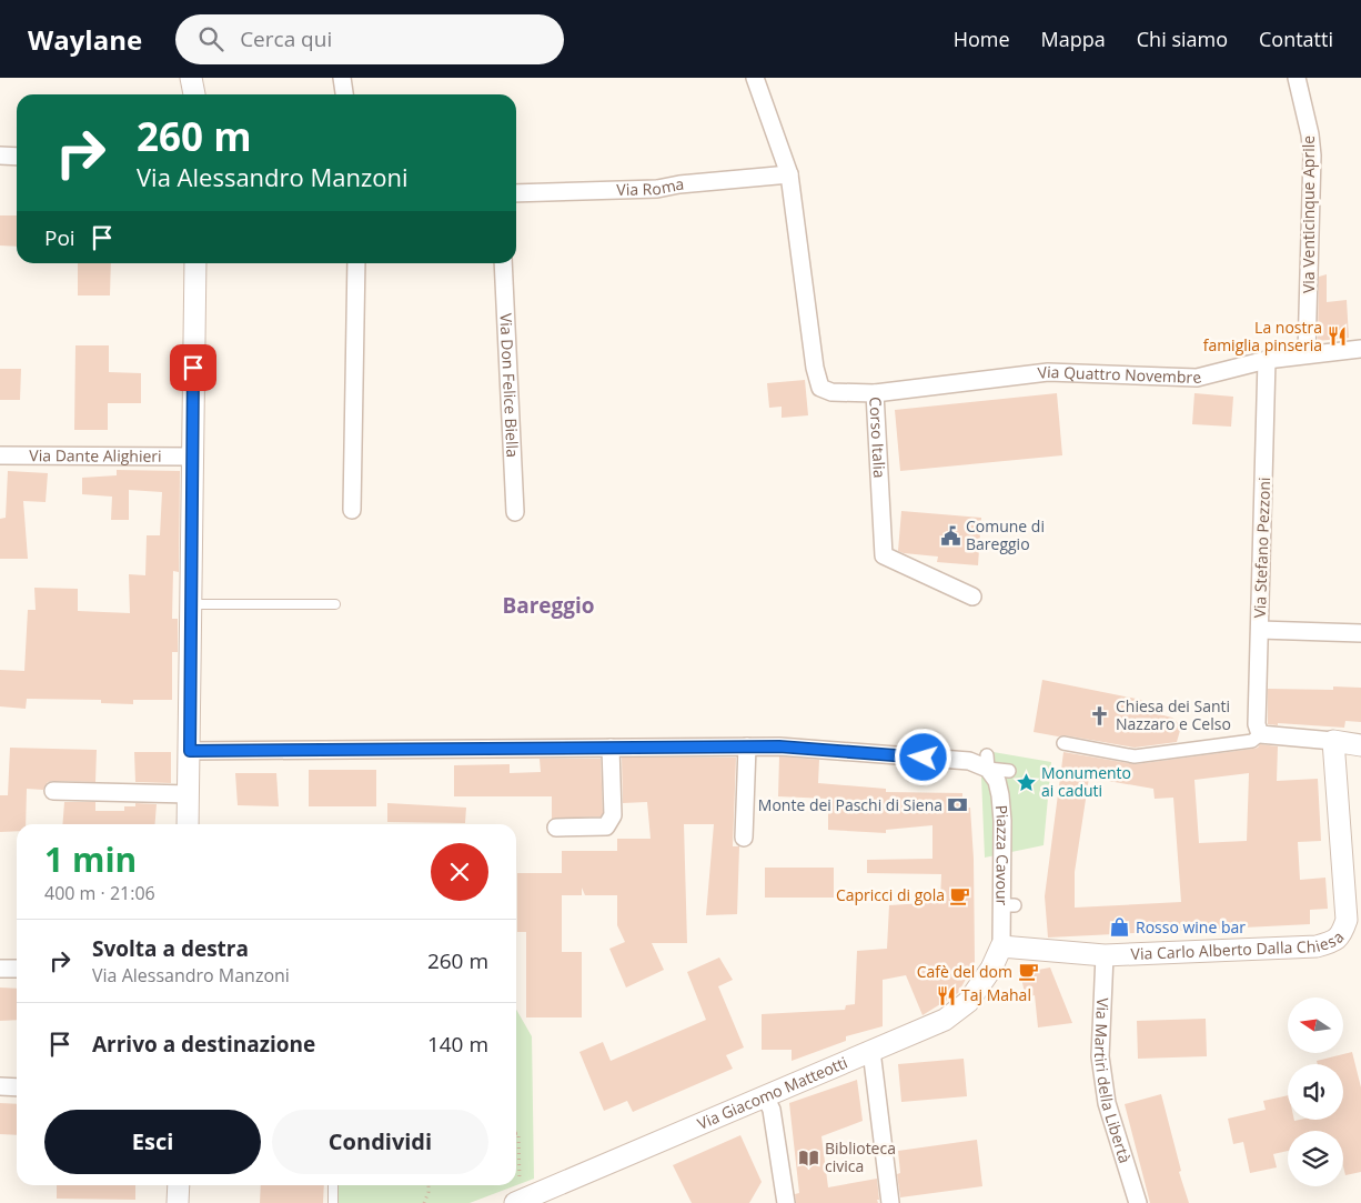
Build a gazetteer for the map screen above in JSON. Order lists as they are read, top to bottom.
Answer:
{
  "streets": {
    "street": [
      "Via Roma",
      "Via Venticinque Aprile",
      "Via Quattro Novembre",
      "Via Don Felice Biella",
      "Corso Italia",
      "Via Dante Alighieri",
      "Via Stefano Pezzoni",
      "Piazza Cavour",
      "Via Carlo Alberto Dalla Chiesa",
      "Via Martiri della Libertà",
      "Via Giacomo Matteotti"
    ]
  },
  "crossings": [
    ["Via Roma", "Corso Italia"],
    ["Via Venticinque Aprile", "Via Quattro Novembre"],
    ["Via Quattro Novembre", "Corso Italia"],
    ["Via Quattro Novembre", "Via Stefano Pezzoni"],
    ["Piazza Cavour", "Via Carlo Alberto Dalla Chiesa"],
    ["Piazza Cavour", "Via Giacomo Matteotti"],
    ["Via Carlo Alberto Dalla Chiesa", "Via Martiri della Libertà"],
    ["Via Carlo Alberto Dalla Chiesa", "Via Giacomo Matteotti"]
  ],
  "districts": ["Bareggio"],
  "places": {
    "restaurant": ["La nostra famiglia pinseria", "Taj Mahal"],
    "public building": ["Comune di Bareggio"],
    "church": ["Chiesa dei Santi Nazzaro e Celso"],
    "place": ["Monumento ai caduti"],
    "bank": ["Monte dei Paschi di Siena"],
    "cafe": ["Capricci di gola", "Cafè del dom"],
    "shop": ["Rosso wine bar"],
    "library": ["Biblioteca civica"]
  },
  "north": "left",
  "page": {
    "header": "Waylane",
    "search": "Cerca qui",
    "nav": [
      "Home",
      "Mappa",
      "Chi siamo",
      "Contatti"
    ],
    "turn": ["260 m", "Via Alessandro Manzoni"],
    "then": "Poi",
    "heading": ["1 min", "400 m · 21:06"],
    "list": [
      {
        "name": "Svolta a destra",
        "note": "Via Alessandro Manzoni",
        "value": "260 m"
      },
      {
        "name": "Arrivo a destinazione",
        "value": "140 m"
      }
    ],
    "buttons": ["Esci", "Condividi"]
  }
}
